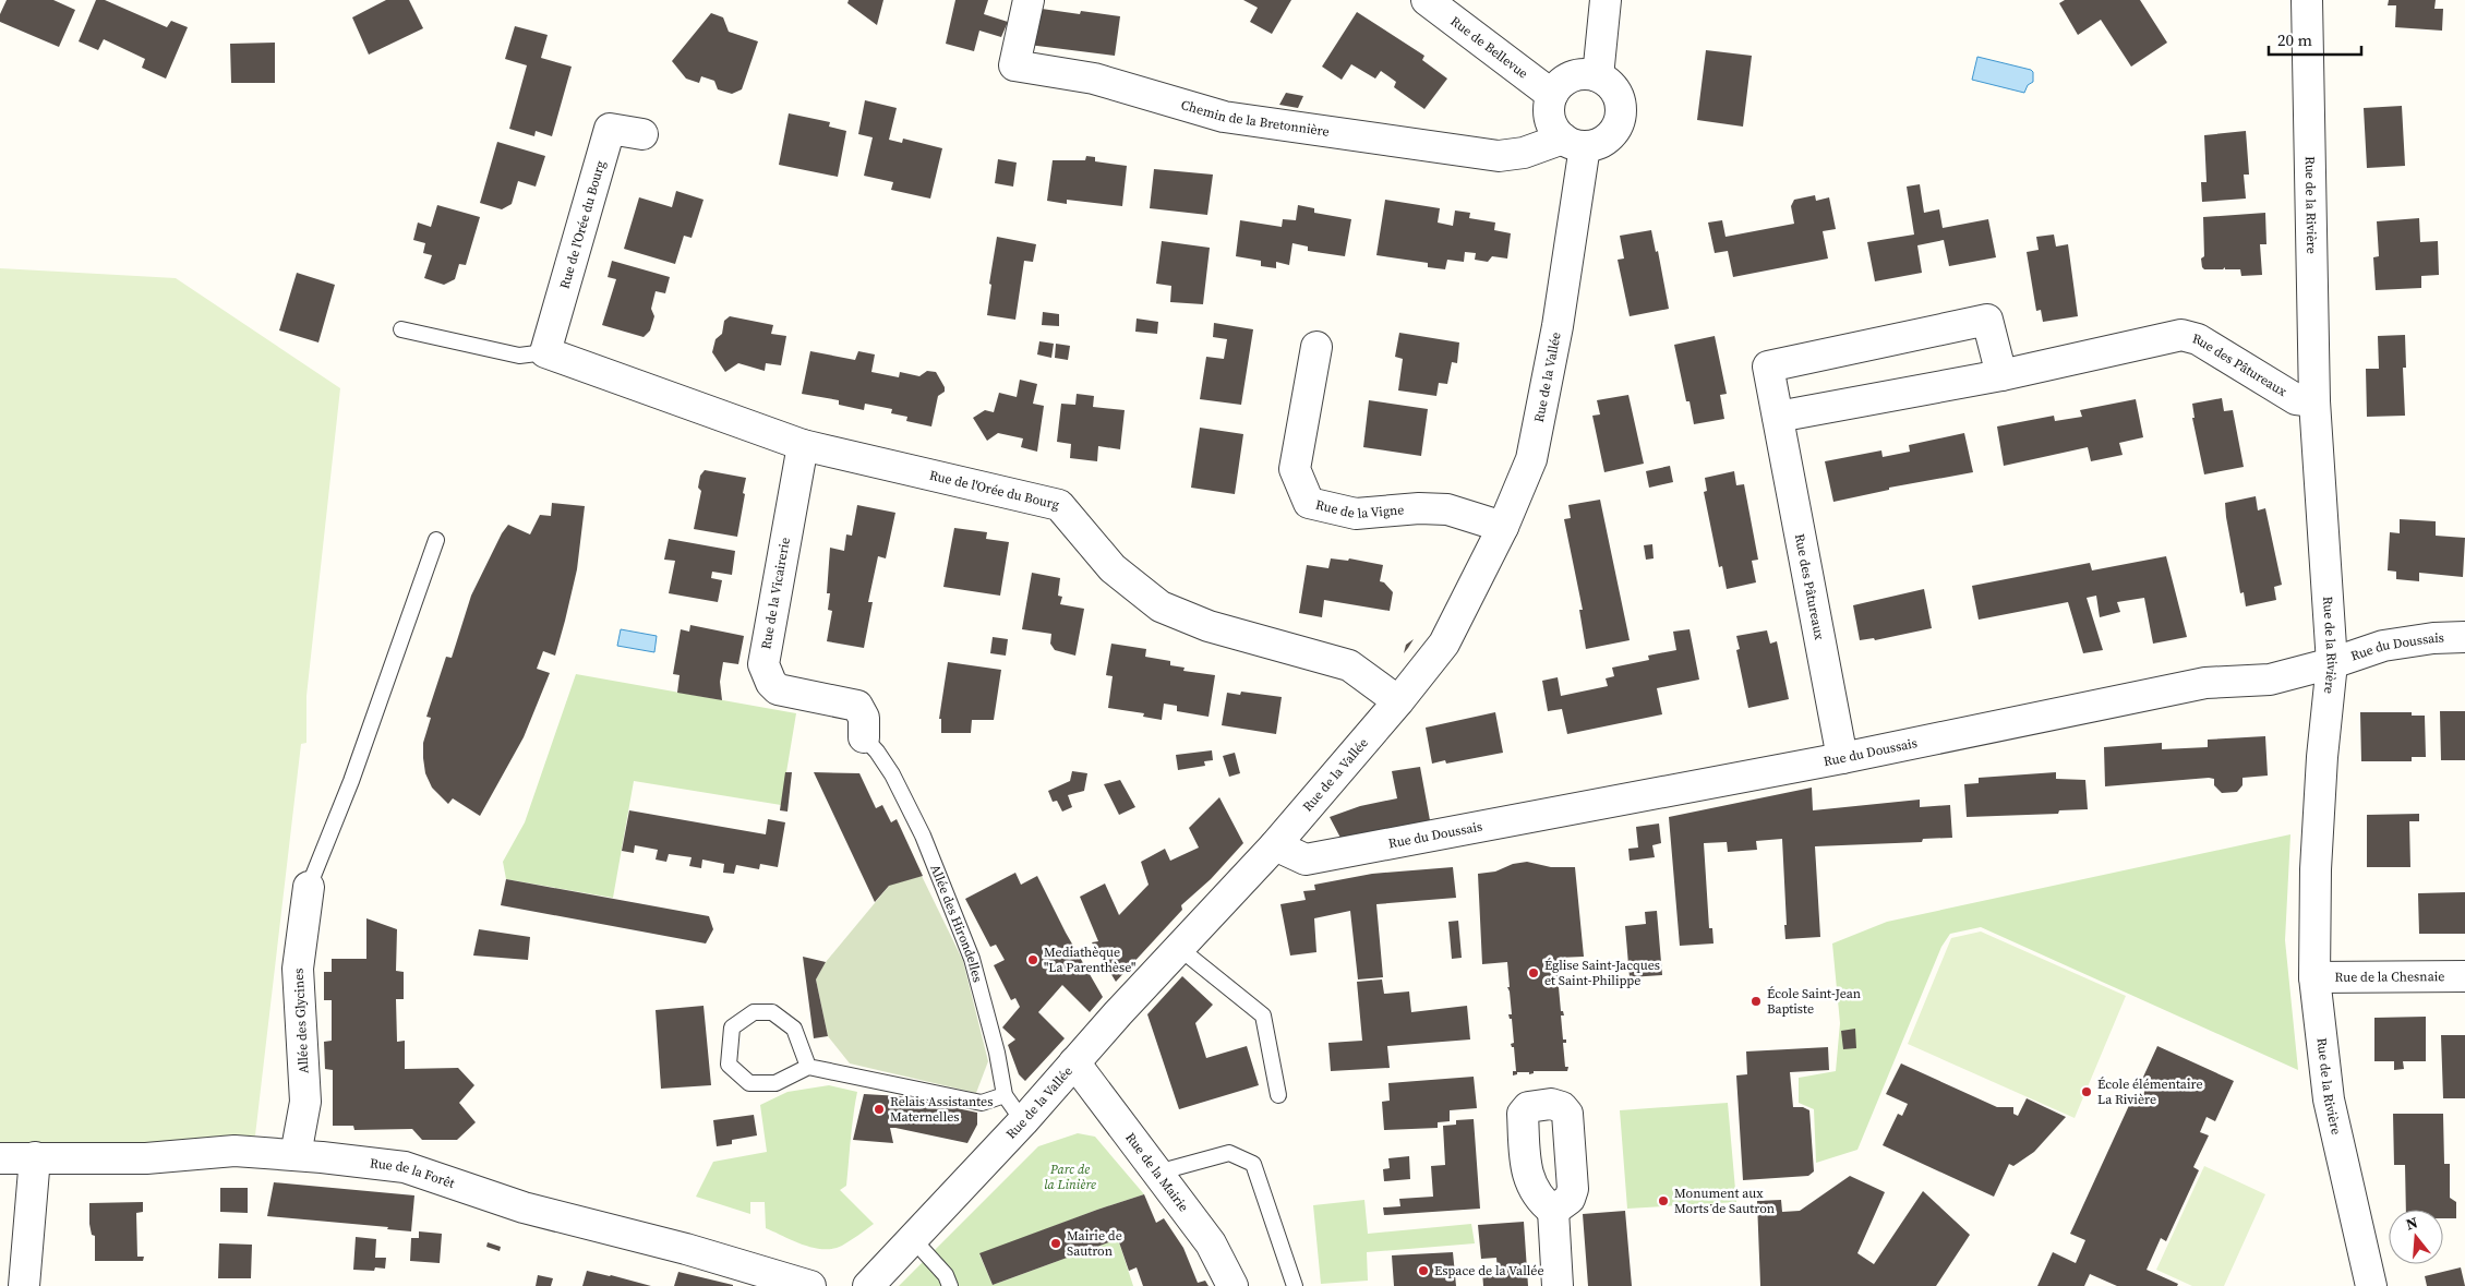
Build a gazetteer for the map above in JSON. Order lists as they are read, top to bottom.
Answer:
{
  "streets": {
    "street": [
      "Rue de Bellevue",
      "Chemin de la Bretonnière",
      "Rue de la Rivière",
      "Rue de l'Orée du Bourg",
      "Rue des Pâtureaux",
      "Rue de la Vallée",
      "Rue de la Vigne",
      "Rue de la Vicairerie",
      "Rue du Doussais",
      "Rue de la Chesnaie",
      "Allée des Glycines",
      "Rue de la Mairie",
      "Rue de la Forêt"
    ],
    "lane": ["Allée des Hirondelles"]
  },
  "crossings": [
    ["Rue de Bellevue", "Chemin de la Bretonnière"],
    ["Rue de Bellevue", "Rue de la Vallée"],
    ["Chemin de la Bretonnière", "Rue de la Vallée"],
    ["Rue de la Rivière", "Rue des Pâtureaux"],
    ["Rue de la Rivière", "Rue du Doussais"],
    ["Rue de la Rivière", "Rue de la Chesnaie"],
    ["Rue de l'Orée du Bourg", "Rue de la Vallée"],
    ["Rue de l'Orée du Bourg", "Rue de la Vicairerie"],
    ["Rue des Pâtureaux", "Rue du Doussais"],
    ["Rue de la Vallée", "Rue de la Vigne"],
    ["Rue de la Vallée", "Rue du Doussais"],
    ["Rue de la Vallée", "Allée des Hirondelles"],
    ["Rue de la Vallée", "Rue de la Mairie"],
    ["Rue de la Vicairerie", "Allée des Hirondelles"],
    ["Allée des Glycines", "Rue de la Forêt"]
  ],
  "parks": ["Parc de la Linière"],
  "places": [
    "Mediathèque \"La Parenthèse\"",
    "Église Saint-Jacques et Saint-Philippe",
    "École Saint-Jean Baptiste",
    "École élémentaire La Rivière",
    "Relais Assistantes Maternelles",
    "Monument aux Morts de Sautron",
    "Mairie de Sautron",
    "Espace de la Vallée"
  ],
  "scale_bar": "20 m",
  "north": "top"
}
